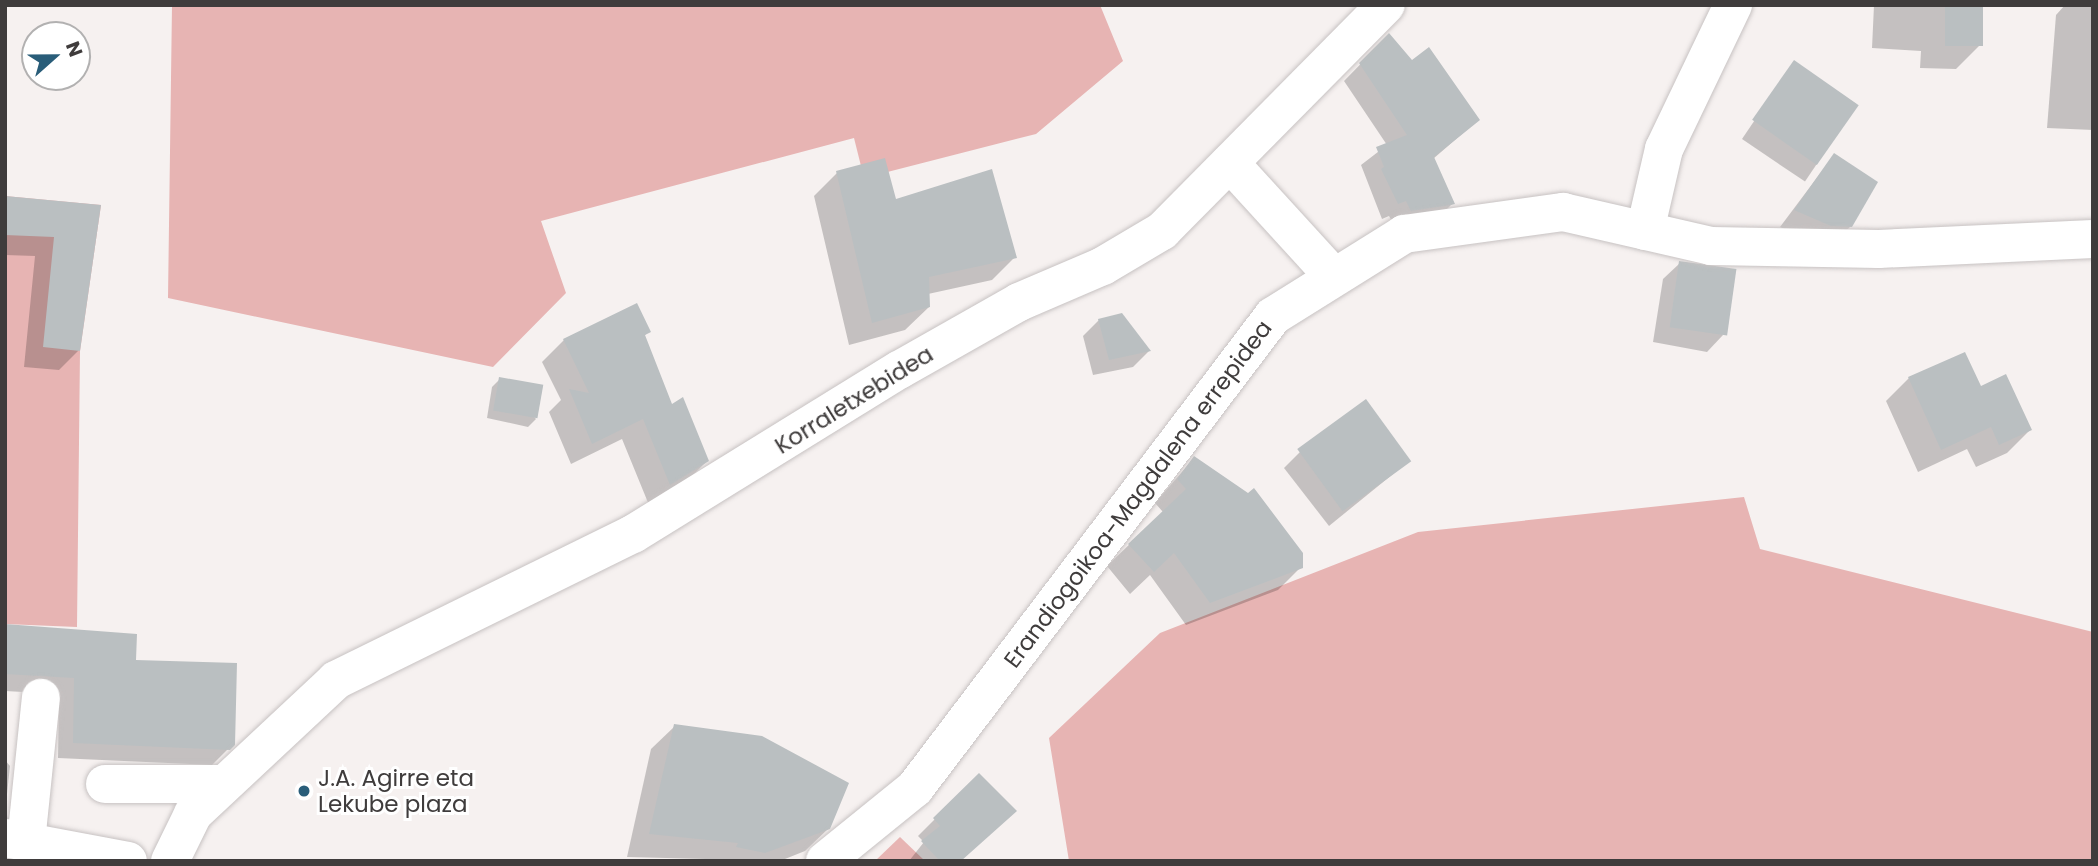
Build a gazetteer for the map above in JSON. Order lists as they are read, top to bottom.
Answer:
{
  "streets": {
    "street": ["Korraletxebidea", "Erandiogoikoa-Magdalena errepidea"]
  },
  "places": ["J.A. Agirre eta Lekube plaza"],
  "north": "right"
}
